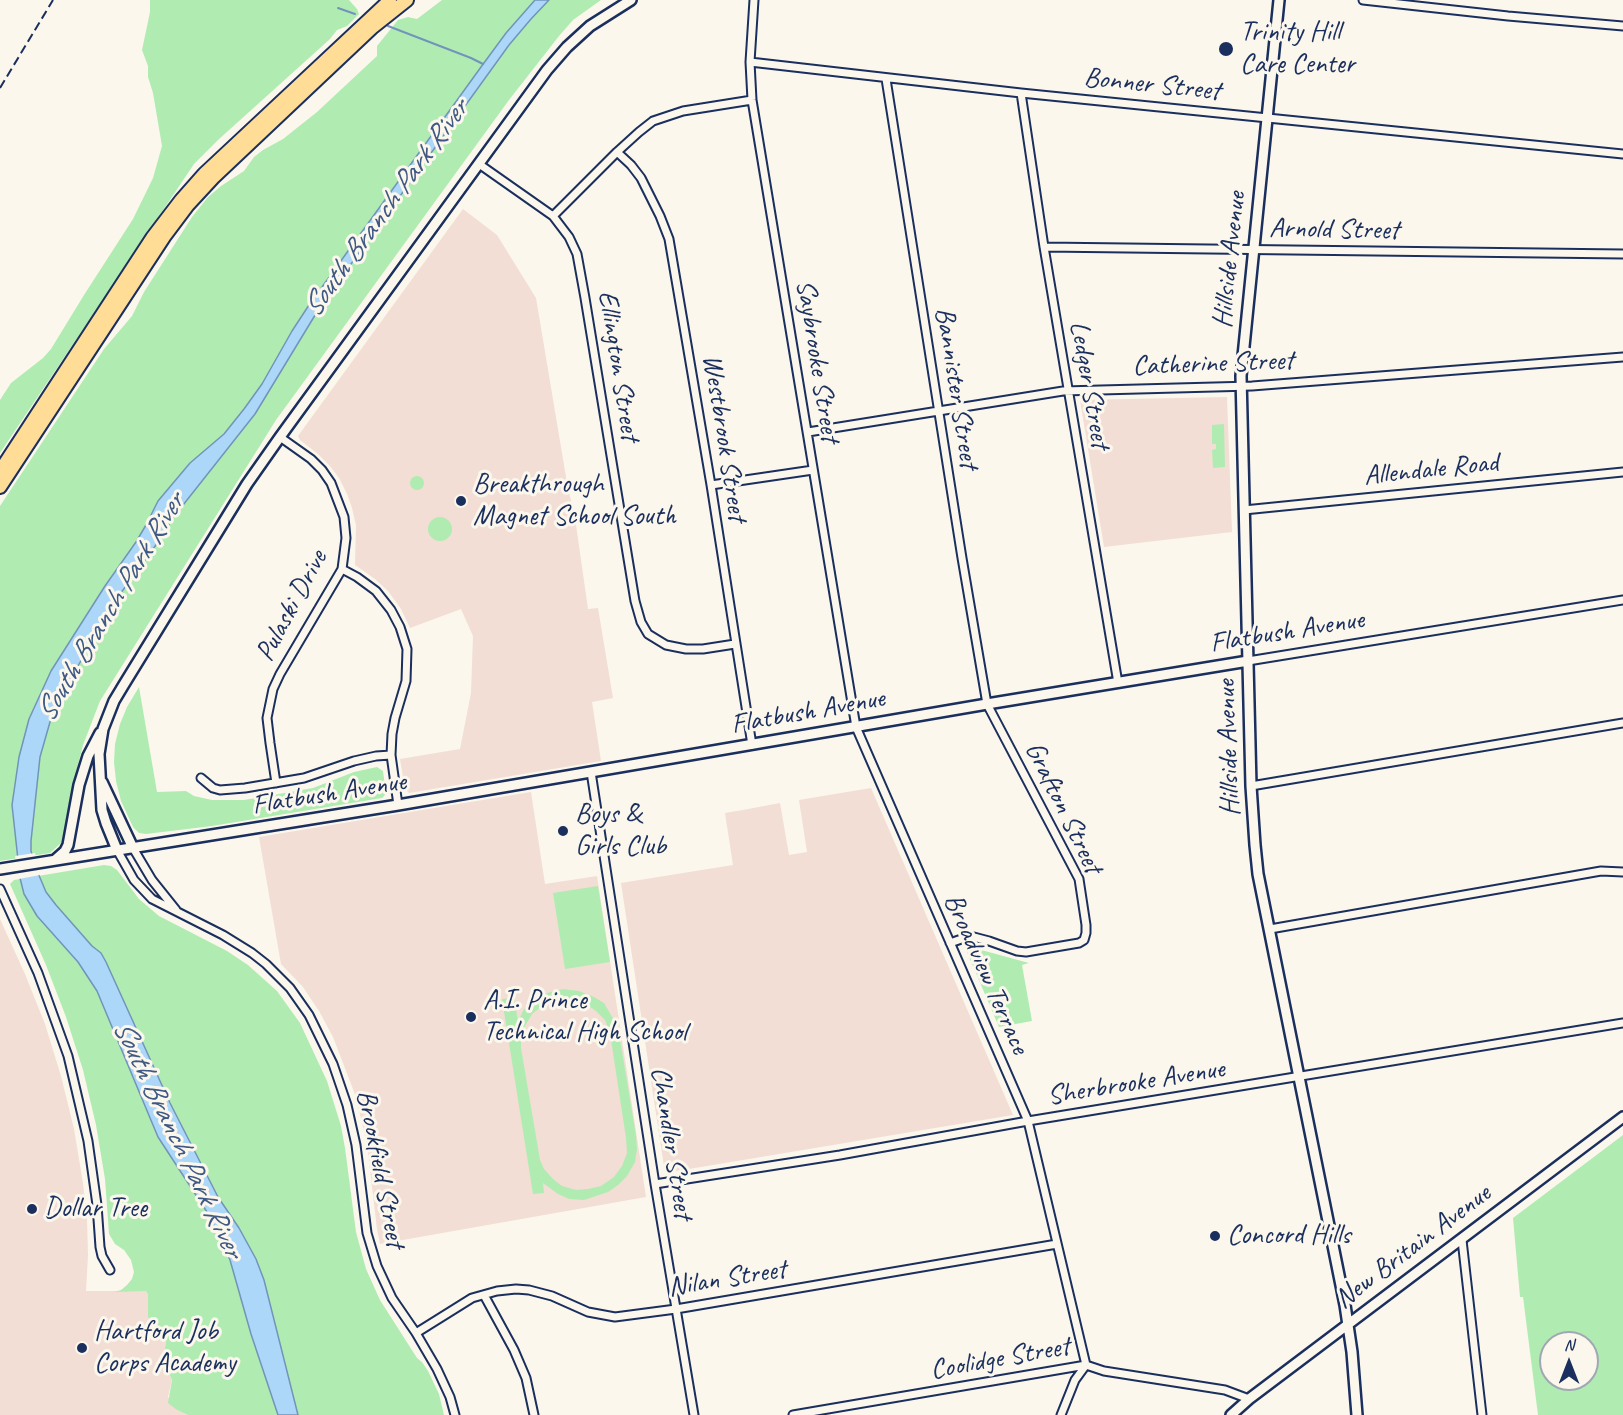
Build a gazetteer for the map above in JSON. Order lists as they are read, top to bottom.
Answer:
{
  "streets": {
    "street": [
      "Bonner Street",
      "Arnold Street",
      "Hillside Avenue",
      "Saybrooke Street",
      "Catherine Street",
      "Ellington Street",
      "Ledger Street",
      "Bannister Street",
      "Westbrook Street",
      "Allendale Road",
      "Pulaski Drive",
      "Flatbush Avenue",
      "Grafton Street",
      "Broadview Terrace",
      "Sherbrooke Avenue",
      "Chandler Street",
      "Brookfield Street",
      "New Britain Avenue",
      "Nilan Street",
      "Coolidge Street"
    ]
  },
  "crossings": [
    ["Bonner Street", "Hillside Avenue"],
    ["Bonner Street", "Saybrooke Street"],
    ["Bonner Street", "Ledger Street"],
    ["Bonner Street", "Bannister Street"],
    ["Arnold Street", "Hillside Avenue"],
    ["Arnold Street", "Ledger Street"],
    ["Hillside Avenue", "Catherine Street"],
    ["Hillside Avenue", "Allendale Road"],
    ["Hillside Avenue", "Flatbush Avenue"],
    ["Hillside Avenue", "Sherbrooke Avenue"],
    ["Hillside Avenue", "New Britain Avenue"],
    ["Saybrooke Street", "Catherine Street"],
    ["Saybrooke Street", "Flatbush Avenue"],
    ["Saybrooke Street", "Broadview Terrace"],
    ["Catherine Street", "Ledger Street"],
    ["Catherine Street", "Bannister Street"],
    ["Ellington Street", "Westbrook Street"],
    ["Ellington Street", "Brookfield Street"],
    ["Ledger Street", "Flatbush Avenue"],
    ["Bannister Street", "Flatbush Avenue"],
    ["Bannister Street", "Grafton Street"],
    ["Westbrook Street", "Flatbush Avenue"],
    ["Pulaski Drive", "Brookfield Street"],
    ["Flatbush Avenue", "Grafton Street"],
    ["Flatbush Avenue", "Broadview Terrace"],
    ["Flatbush Avenue", "Chandler Street"],
    ["Flatbush Avenue", "Brookfield Street"],
    ["Grafton Street", "Broadview Terrace"],
    ["Broadview Terrace", "Sherbrooke Avenue"],
    ["Broadview Terrace", "Nilan Street"],
    ["Broadview Terrace", "Coolidge Street"],
    ["Sherbrooke Avenue", "Chandler Street"],
    ["Chandler Street", "Nilan Street"],
    ["Brookfield Street", "Nilan Street"],
    ["New Britain Avenue", "Coolidge Street"]
  ],
  "water": ["South Branch Park River"],
  "places": [
    "Trinity Hill Care Center",
    "Breakthrough Magnet School South",
    "Boys & Girls Club",
    "A.I. Prince Technical High School",
    "Dollar Tree",
    "Concord Hills",
    "Hartford Job Corps Academy"
  ],
  "north": "top"
}
